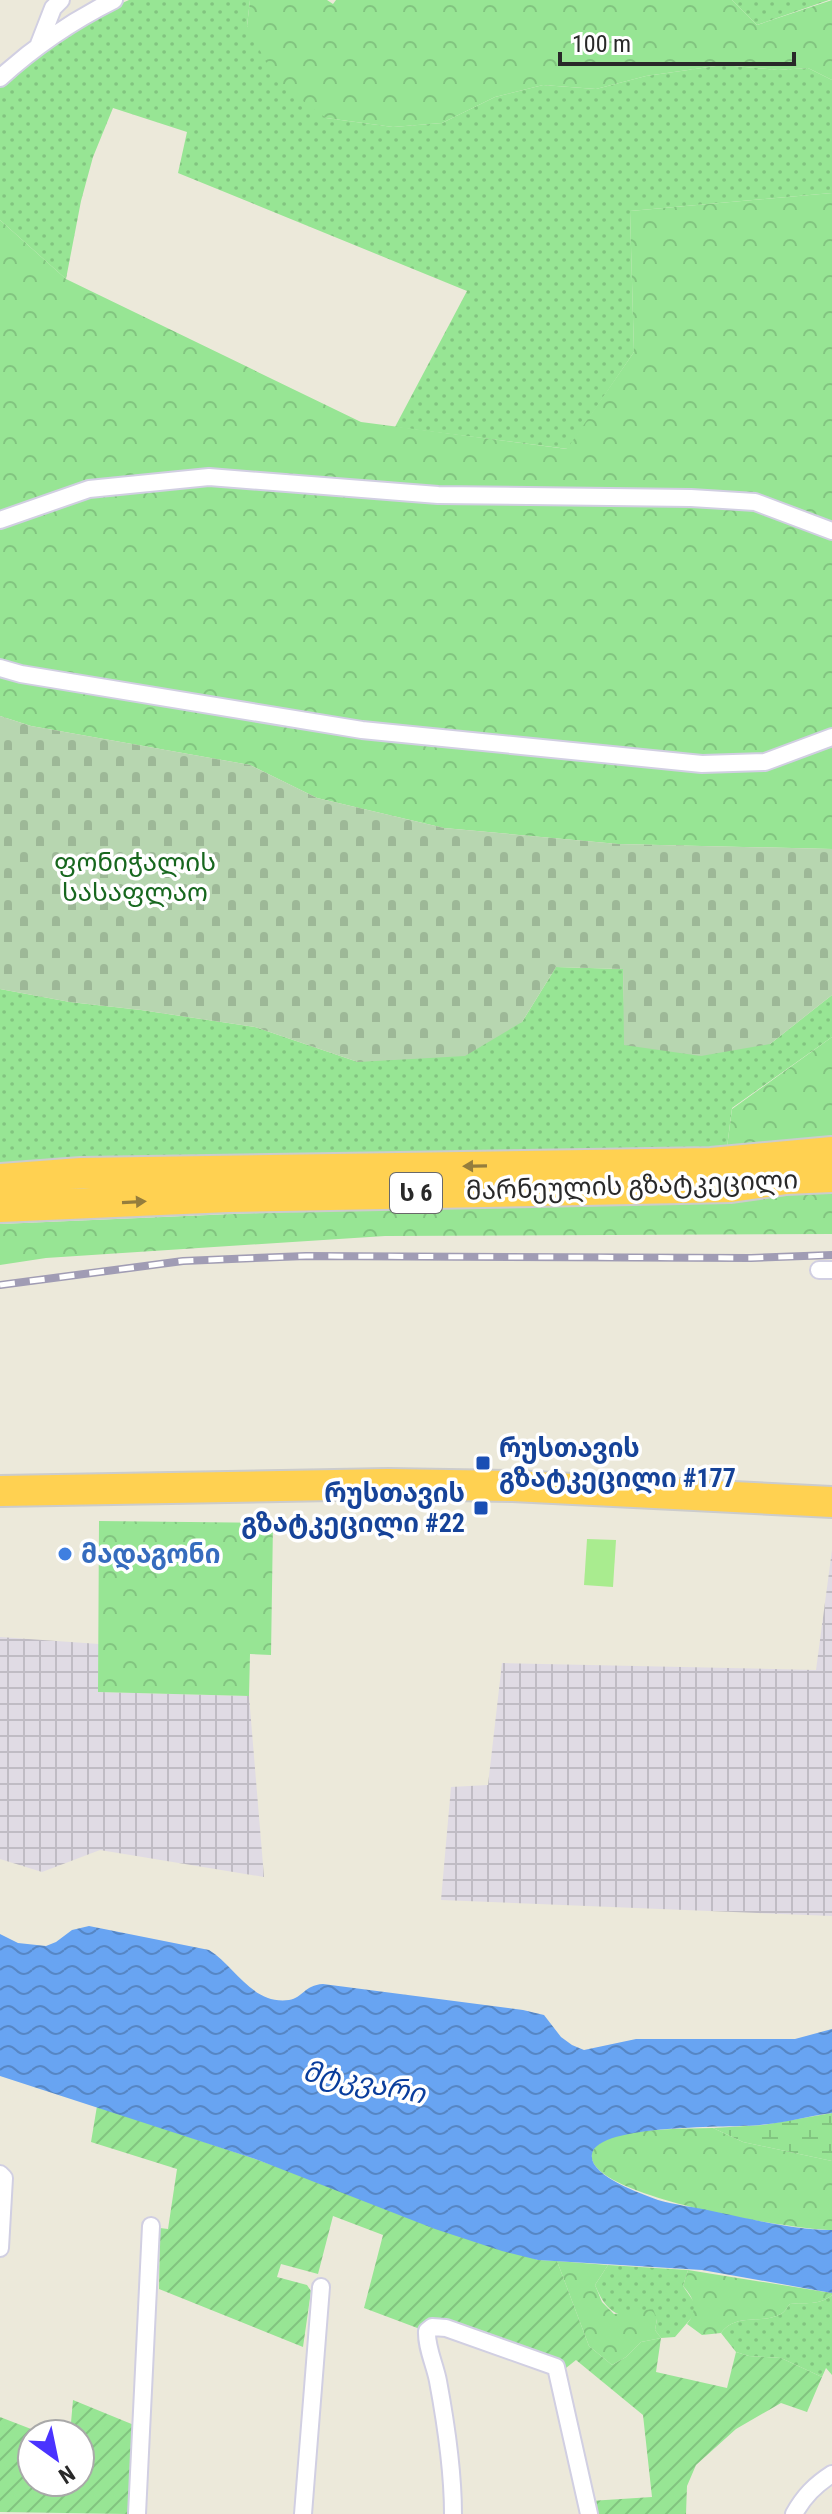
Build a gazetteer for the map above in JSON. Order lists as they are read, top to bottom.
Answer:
{
  "streets": {
    "highway": ["მარნეულის გზატკეცილი", "ს 6"]
  },
  "water": ["მტკვარი"],
  "parks": ["ფონიჭალის სასაფლაო"],
  "places": {
    "transit": ["რუსთავის გზატკეცილი #177", "რუსთავის გზატკეცილი #22"],
    "other": ["მადაგონი"]
  },
  "scale_bar": "100 m",
  "north": "bottom right"
}
